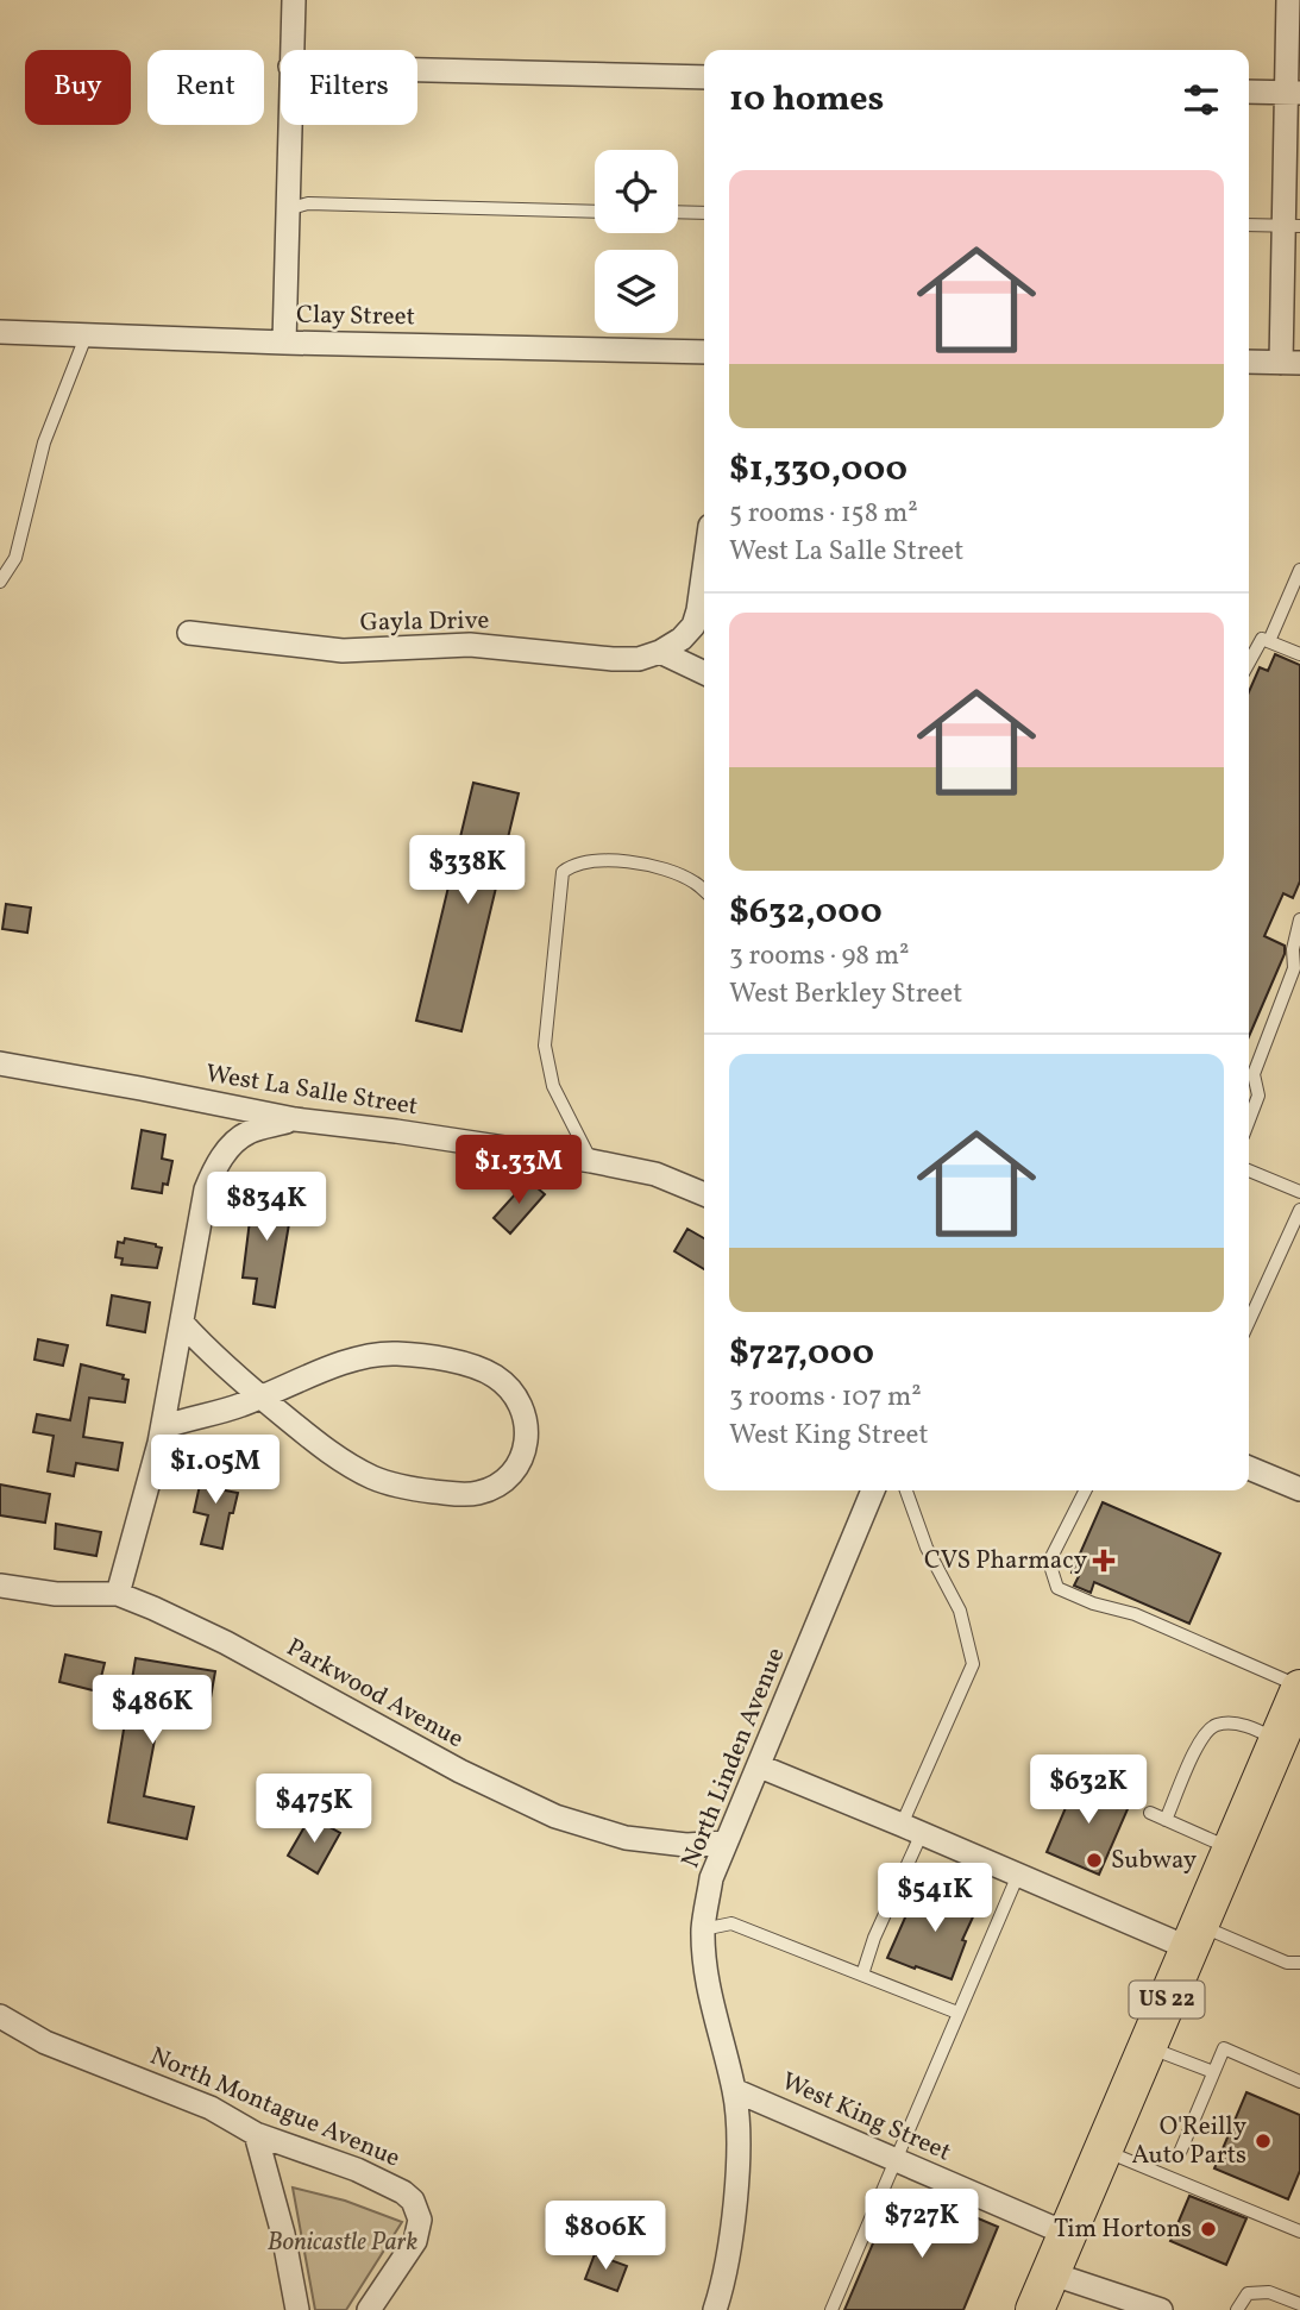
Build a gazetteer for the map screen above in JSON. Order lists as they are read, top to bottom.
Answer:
{
  "streets": {
    "main road": ["US 22"],
    "street": [
      "Clay Street",
      "Gayla Drive",
      "West La Salle Street",
      "Parkwood Avenue",
      "North Linden Avenue",
      "North Montague Avenue",
      "West King Street"
    ]
  },
  "crossings": [
    ["Parkwood Avenue", "North Linden Avenue"],
    ["North Linden Avenue", "West King Street"],
    ["US 22", "West King Street"]
  ],
  "parks": ["Bonicastle Park"],
  "places": {
    "health": ["CVS Pharmacy"],
    "other": ["Subway", "O'Reilly Auto Parts", "Tim Hortons"]
  },
  "page": {
    "chip": ["Buy", "Rent", "Filters"],
    "heading": "10 homes",
    "list": [
      {
        "name": "$1,330,000",
        "note": "5 rooms · 158 m² · West La Salle Street"
      },
      {
        "name": "$632,000",
        "note": "3 rooms · 98 m² · West Berkley Street"
      },
      {
        "name": "$727,000",
        "note": "3 rooms · 107 m² · West King Street"
      }
    ],
    "price": [
      "$338K",
      "$1.33M",
      "$834K",
      "$1.05M",
      "$486K",
      "$632K",
      "$475K",
      "$541K",
      "$727K",
      "$806K"
    ]
  }
}
